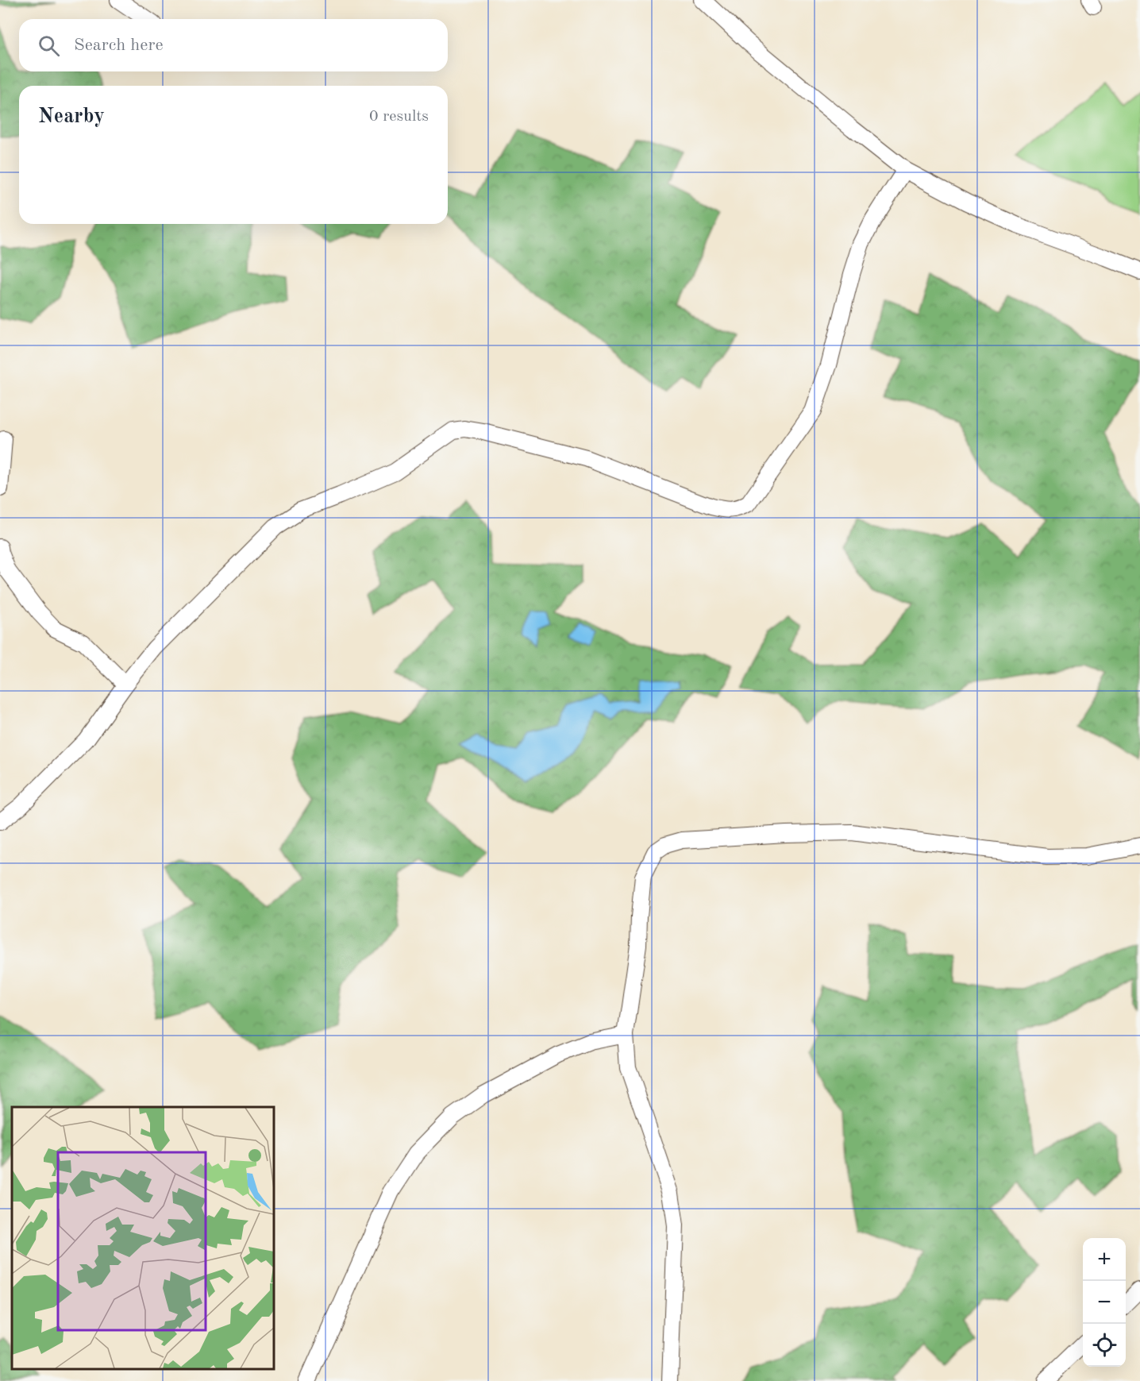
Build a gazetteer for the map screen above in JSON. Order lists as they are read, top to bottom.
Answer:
{
  "page": {
    "search": "Search here",
    "heading": ["Nearby", "0 results"],
    "map_buttons": ["+", "−"]
  }
}
